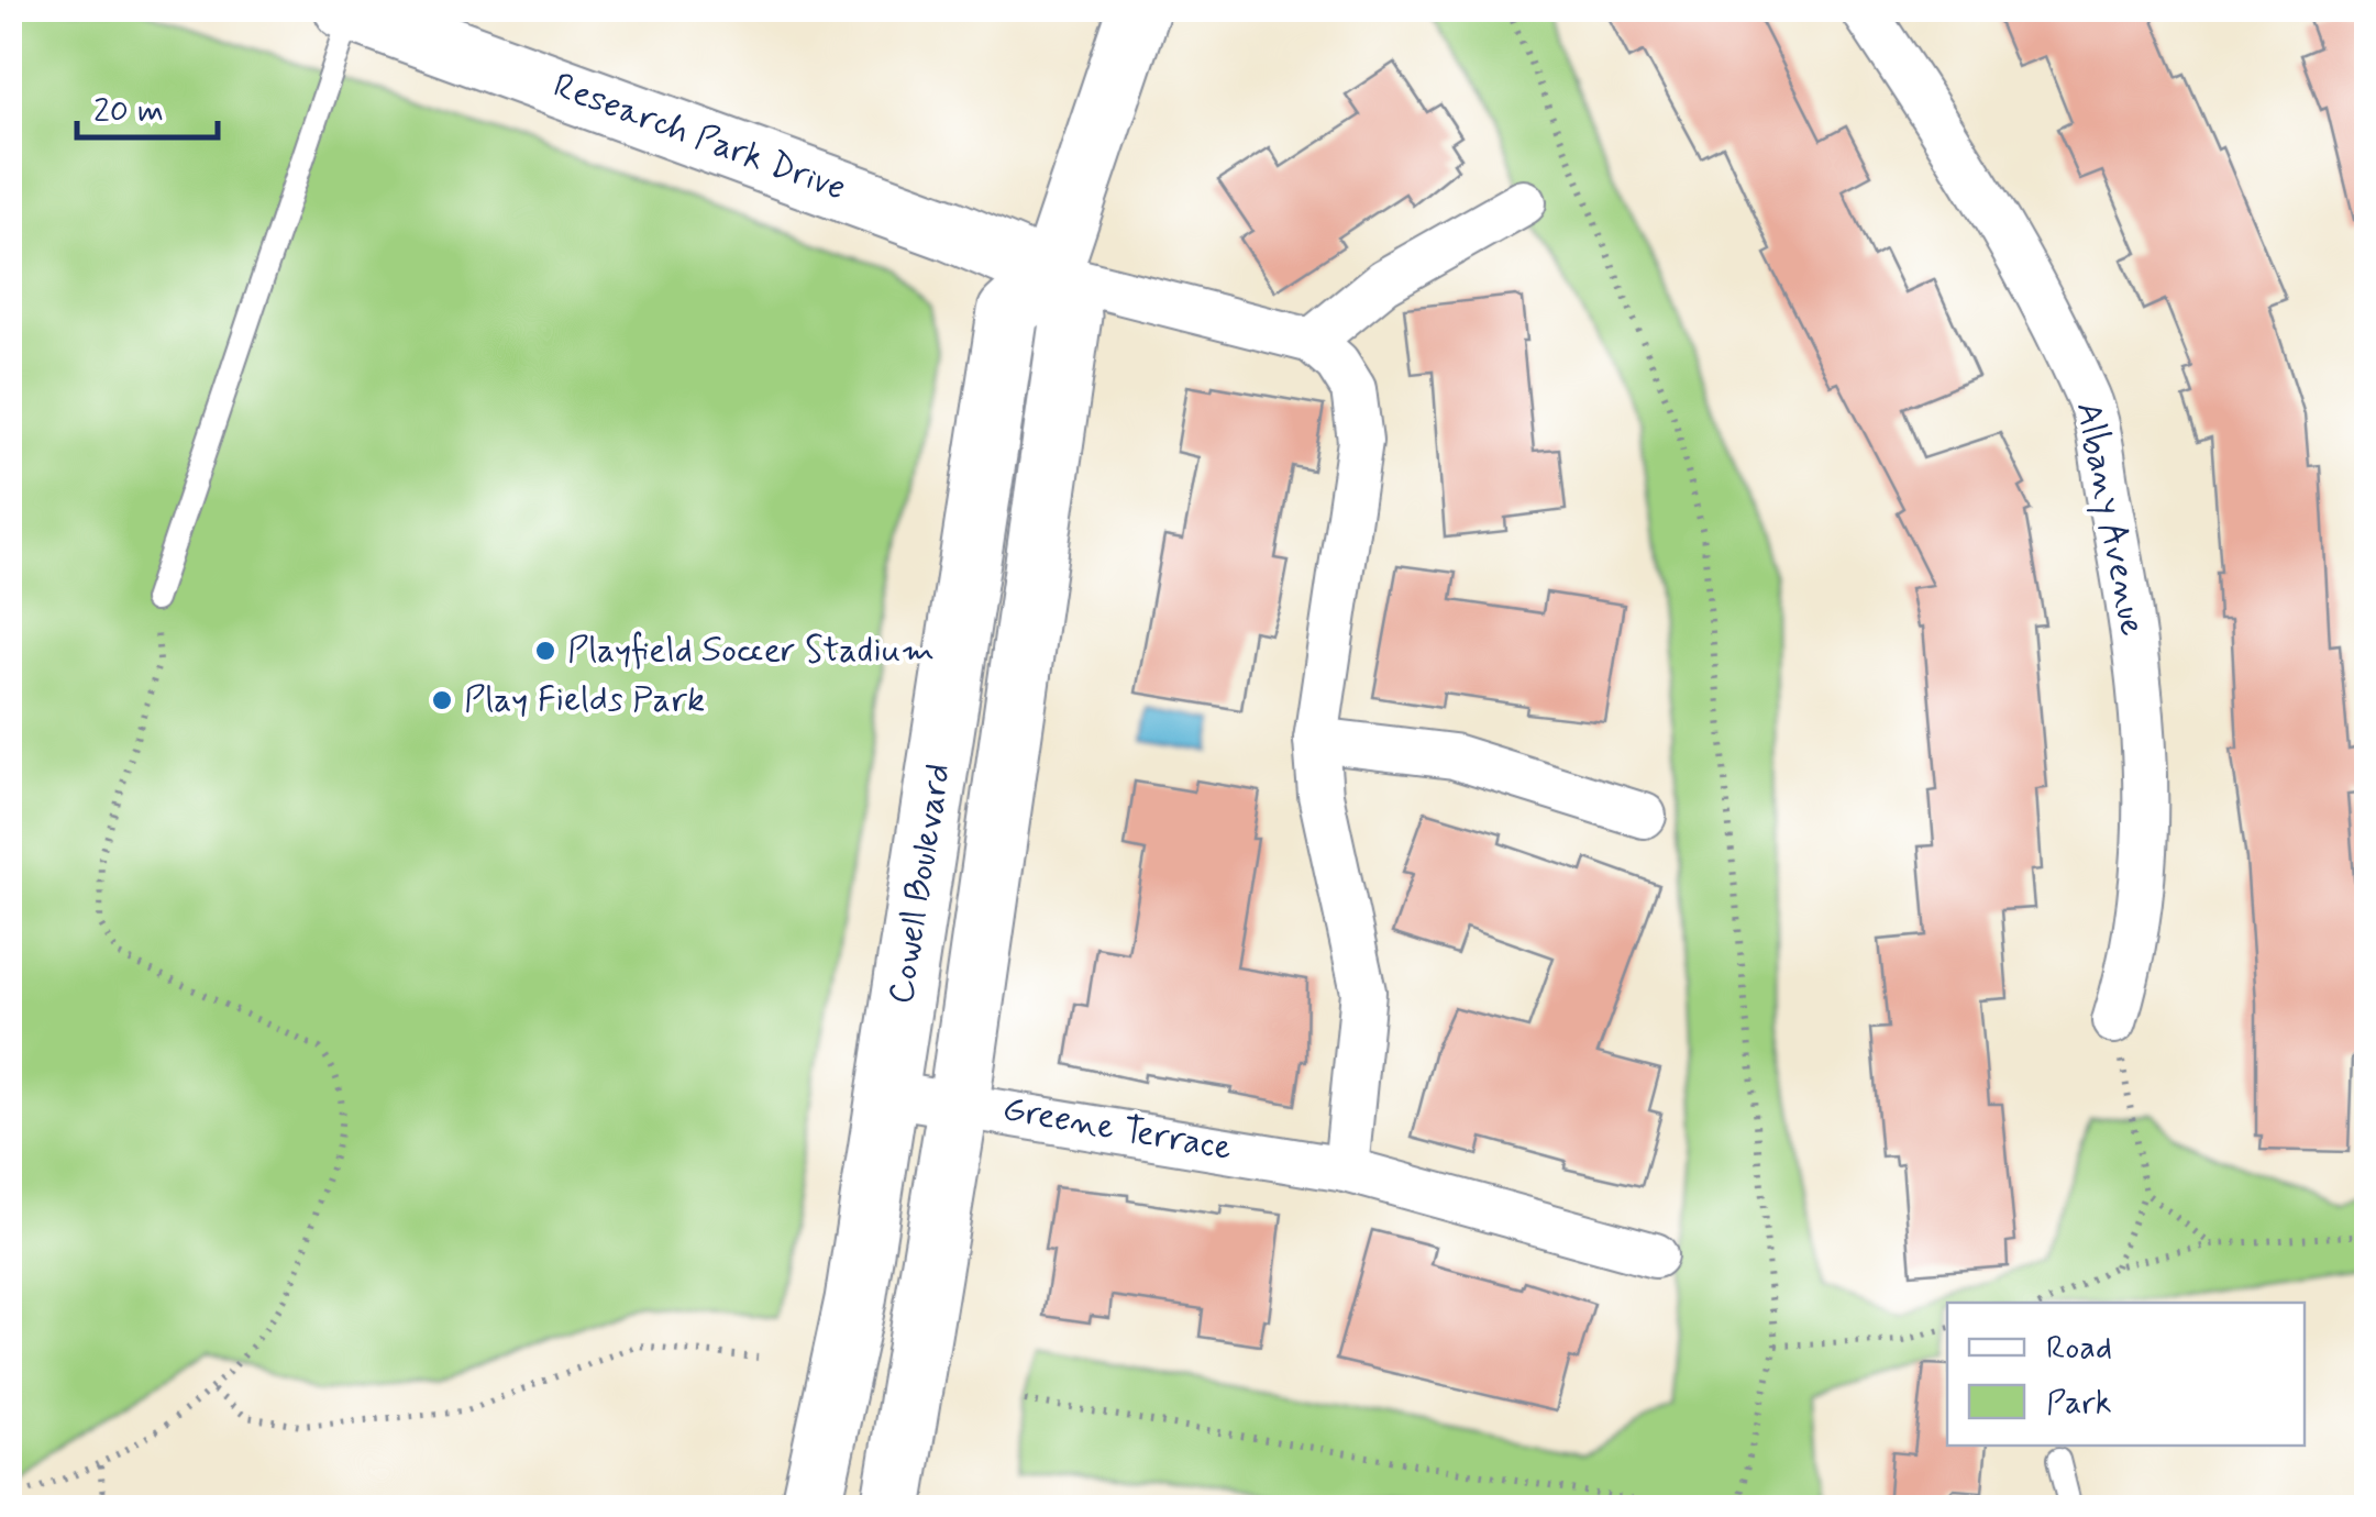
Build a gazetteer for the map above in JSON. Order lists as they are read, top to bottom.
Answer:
{
  "streets": {
    "main road": ["Research Park Drive", "Cowell Boulevard"],
    "street": ["Albany Avenue", "Greene Terrace"]
  },
  "crossings": [
    ["Research Park Drive", "Cowell Boulevard"],
    ["Cowell Boulevard", "Greene Terrace"]
  ],
  "places": ["Playfield Soccer Stadium", "Play Fields Park"],
  "legend": ["Road", "Park"],
  "scale_bar": "20 m"
}
